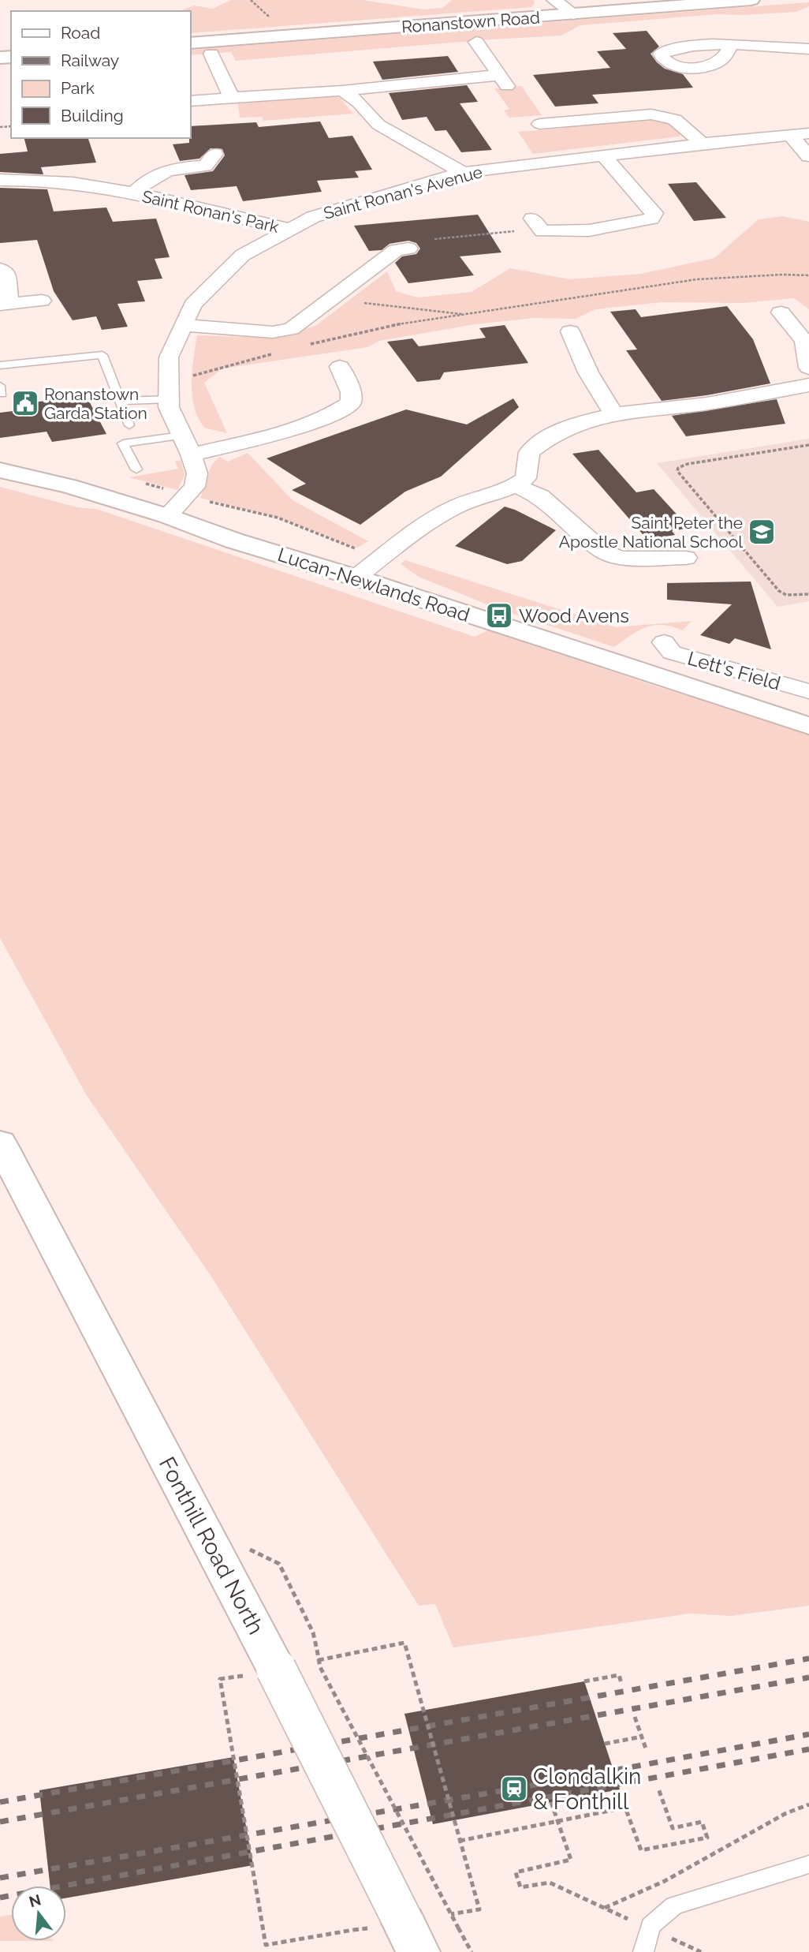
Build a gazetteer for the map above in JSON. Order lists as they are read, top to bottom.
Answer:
{
  "streets": {
    "street": [
      "Ronanstown Road",
      "Saint Ronan's Avenue",
      "Saint Ronan's Park",
      "Lucan-Newlands Road",
      "Lett's Field",
      "Fonthill Road North"
    ]
  },
  "crossings": [
    ["Saint Ronan's Avenue", "Saint Ronan's Park"],
    ["Saint Ronan's Avenue", "Lucan-Newlands Road"]
  ],
  "places": {
    "public building": ["Ronanstown Garda Station"],
    "school or university": ["Saint Peter the Apostle National School"],
    "bus stop": ["Wood Avens"],
    "station": ["Clondalkin & Fonthill"]
  },
  "legend": [
    "Road",
    "Railway",
    "Park",
    "Building"
  ],
  "north": "top"
}
